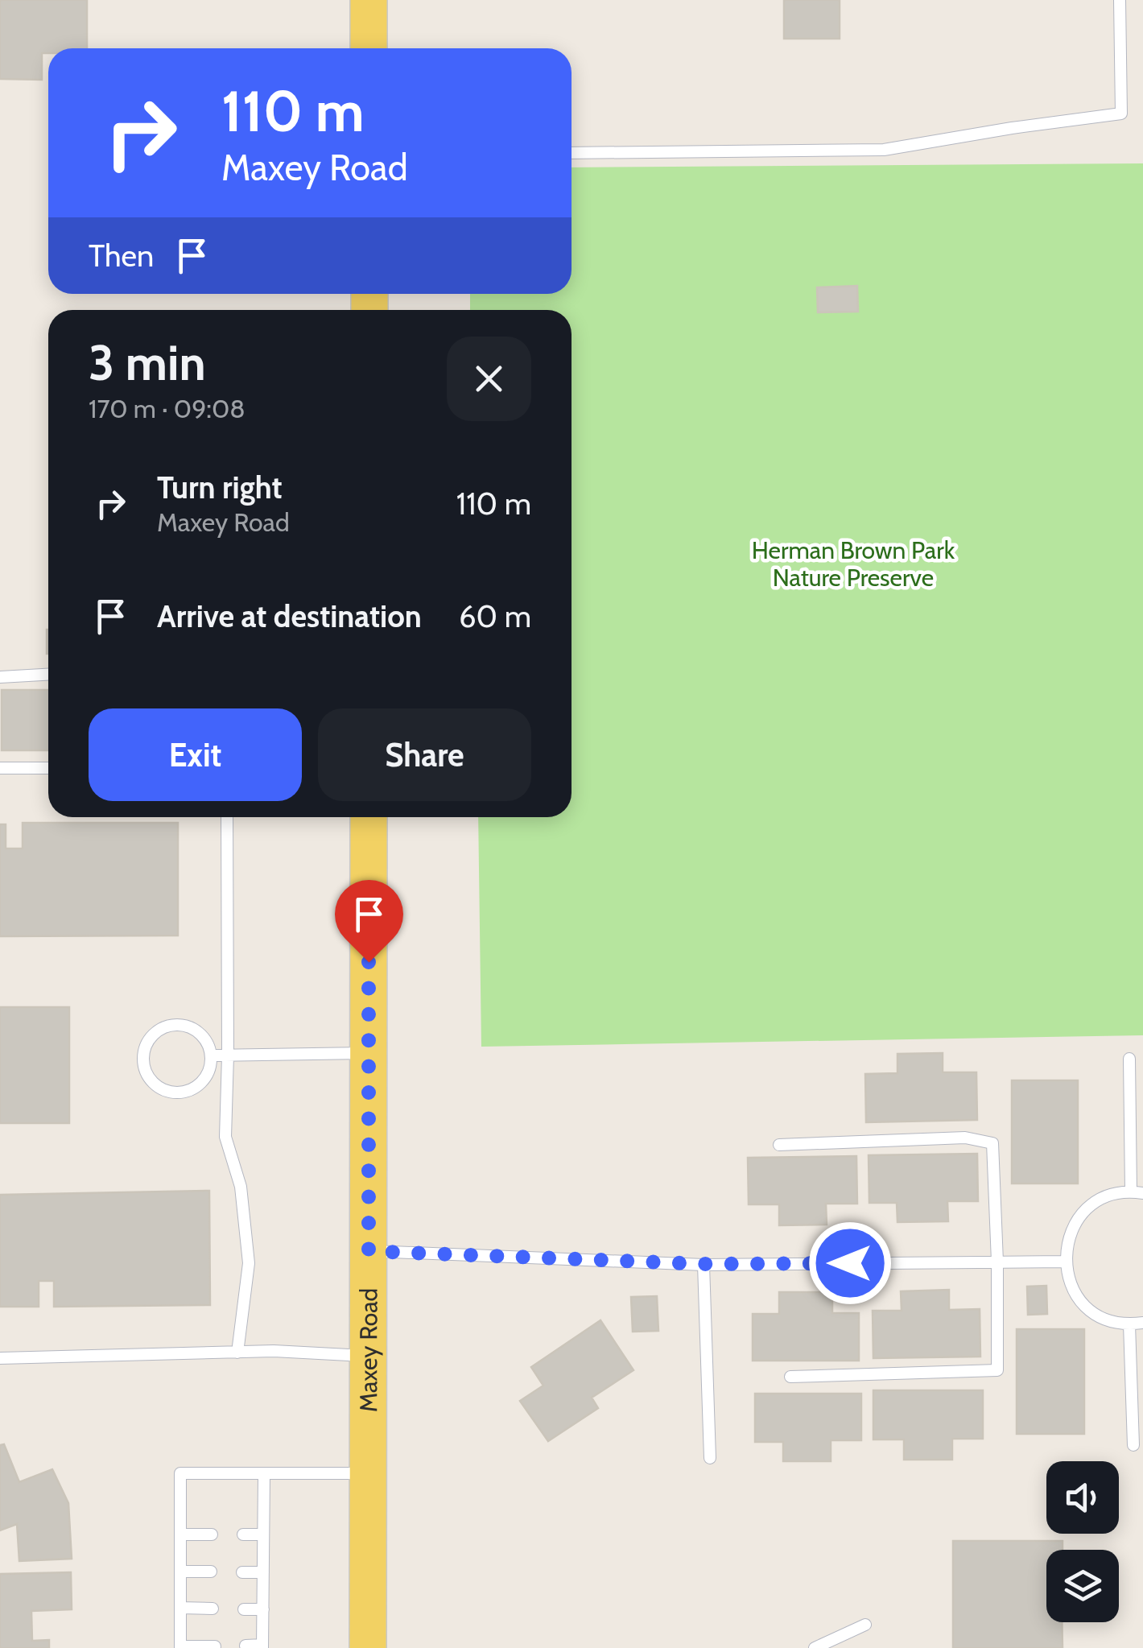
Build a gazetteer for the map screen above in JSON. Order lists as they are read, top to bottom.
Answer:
{
  "streets": {
    "main road": ["Maxey Road"]
  },
  "parks": ["Herman Brown Park Nature Preserve"],
  "page": {
    "turn": ["110 m", "Maxey Road"],
    "then": "Then",
    "heading": ["3 min", "170 m · 09:08"],
    "list": [
      {
        "name": "Turn right",
        "note": "Maxey Road",
        "value": "110 m"
      },
      {
        "name": "Arrive at destination",
        "value": "60 m"
      }
    ],
    "buttons": ["Exit", "Share"]
  }
}
